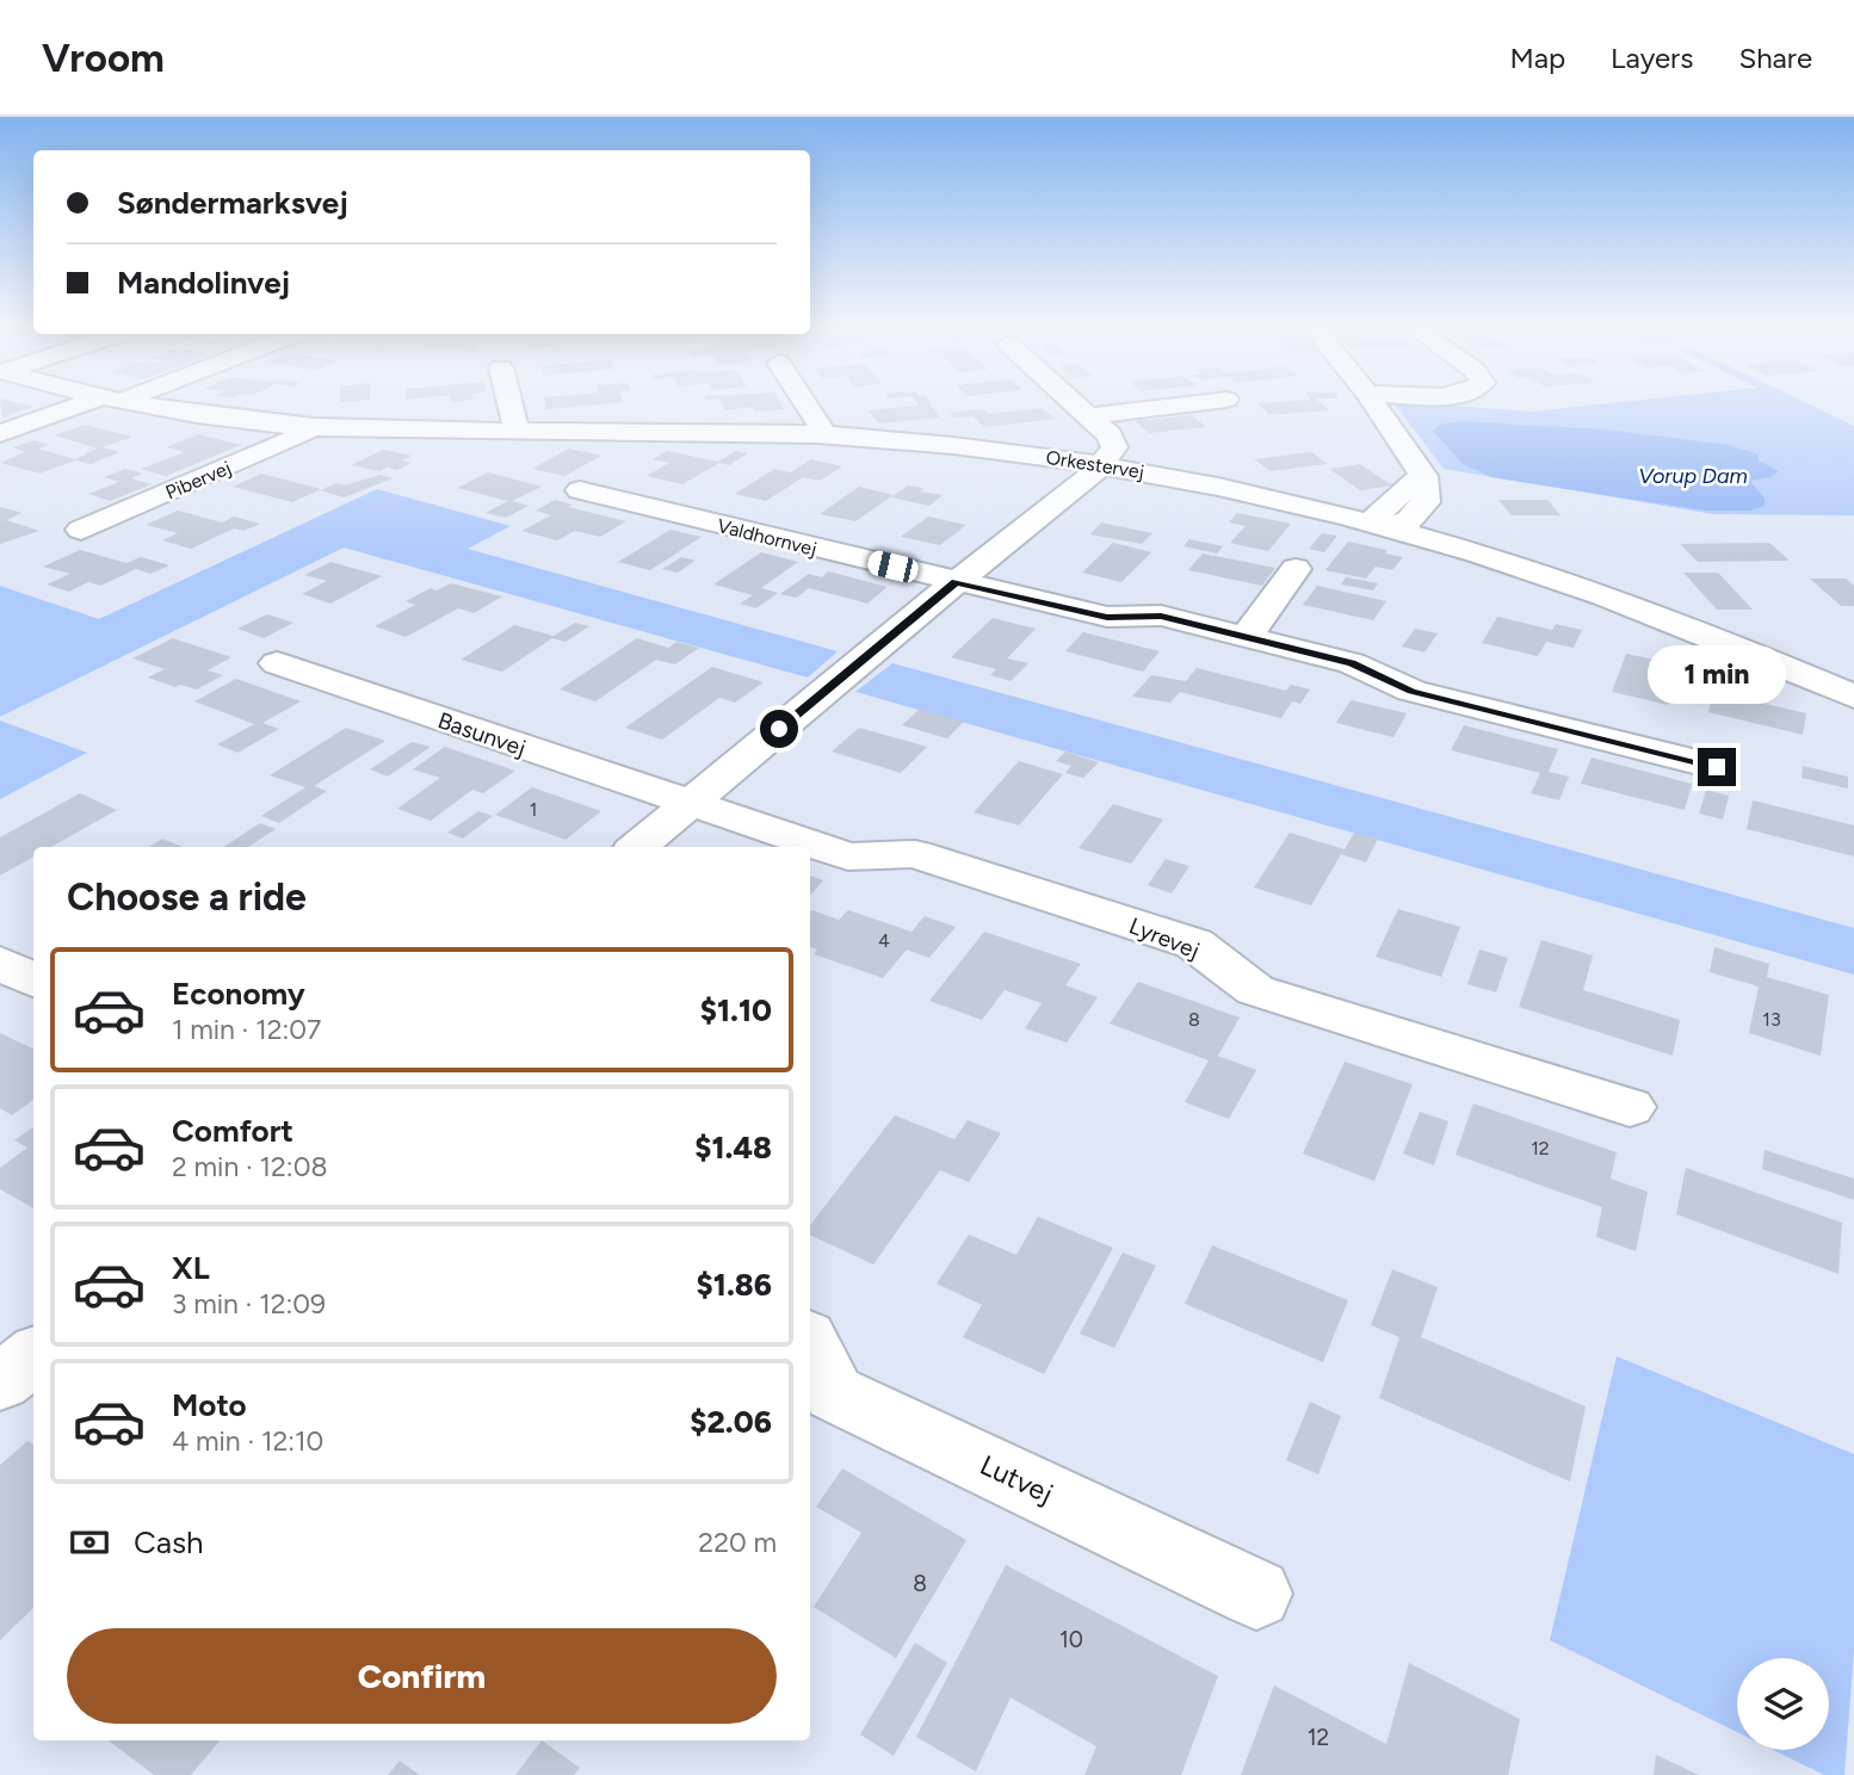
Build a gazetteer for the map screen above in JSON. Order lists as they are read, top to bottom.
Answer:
{
  "streets": {
    "street": [
      "Orkestervej",
      "Pibervej",
      "Valdhornvej",
      "Basunvej",
      "Lyrevej",
      "Lutvej"
    ]
  },
  "crossings": [
    ["Orkestervej", "Pibervej"],
    ["Basunvej", "Lyrevej"]
  ],
  "water": ["Vorup Dam"],
  "house_numbers": [
    "1",
    "4",
    "8",
    "13",
    "12",
    "8",
    "10",
    "12"
  ],
  "page": {
    "header": "Vroom",
    "nav": ["Map", "Layers", "Share"],
    "banner": ["Søndermarksvej", "Mandolinvej"],
    "bubble": "1 min",
    "heading": "Choose a ride",
    "list": [
      {
        "name": "Economy",
        "note": "1 min · 12:07",
        "value": "$1.10"
      },
      {
        "name": "Comfort",
        "note": "2 min · 12:08",
        "value": "$1.48"
      },
      {
        "name": "XL",
        "note": "3 min · 12:09",
        "value": "$1.86"
      },
      {
        "name": "Moto",
        "note": "4 min · 12:10",
        "value": "$2.06"
      }
    ],
    "pay": ["Cash", "220 m"],
    "buttons": "Confirm"
  }
}
